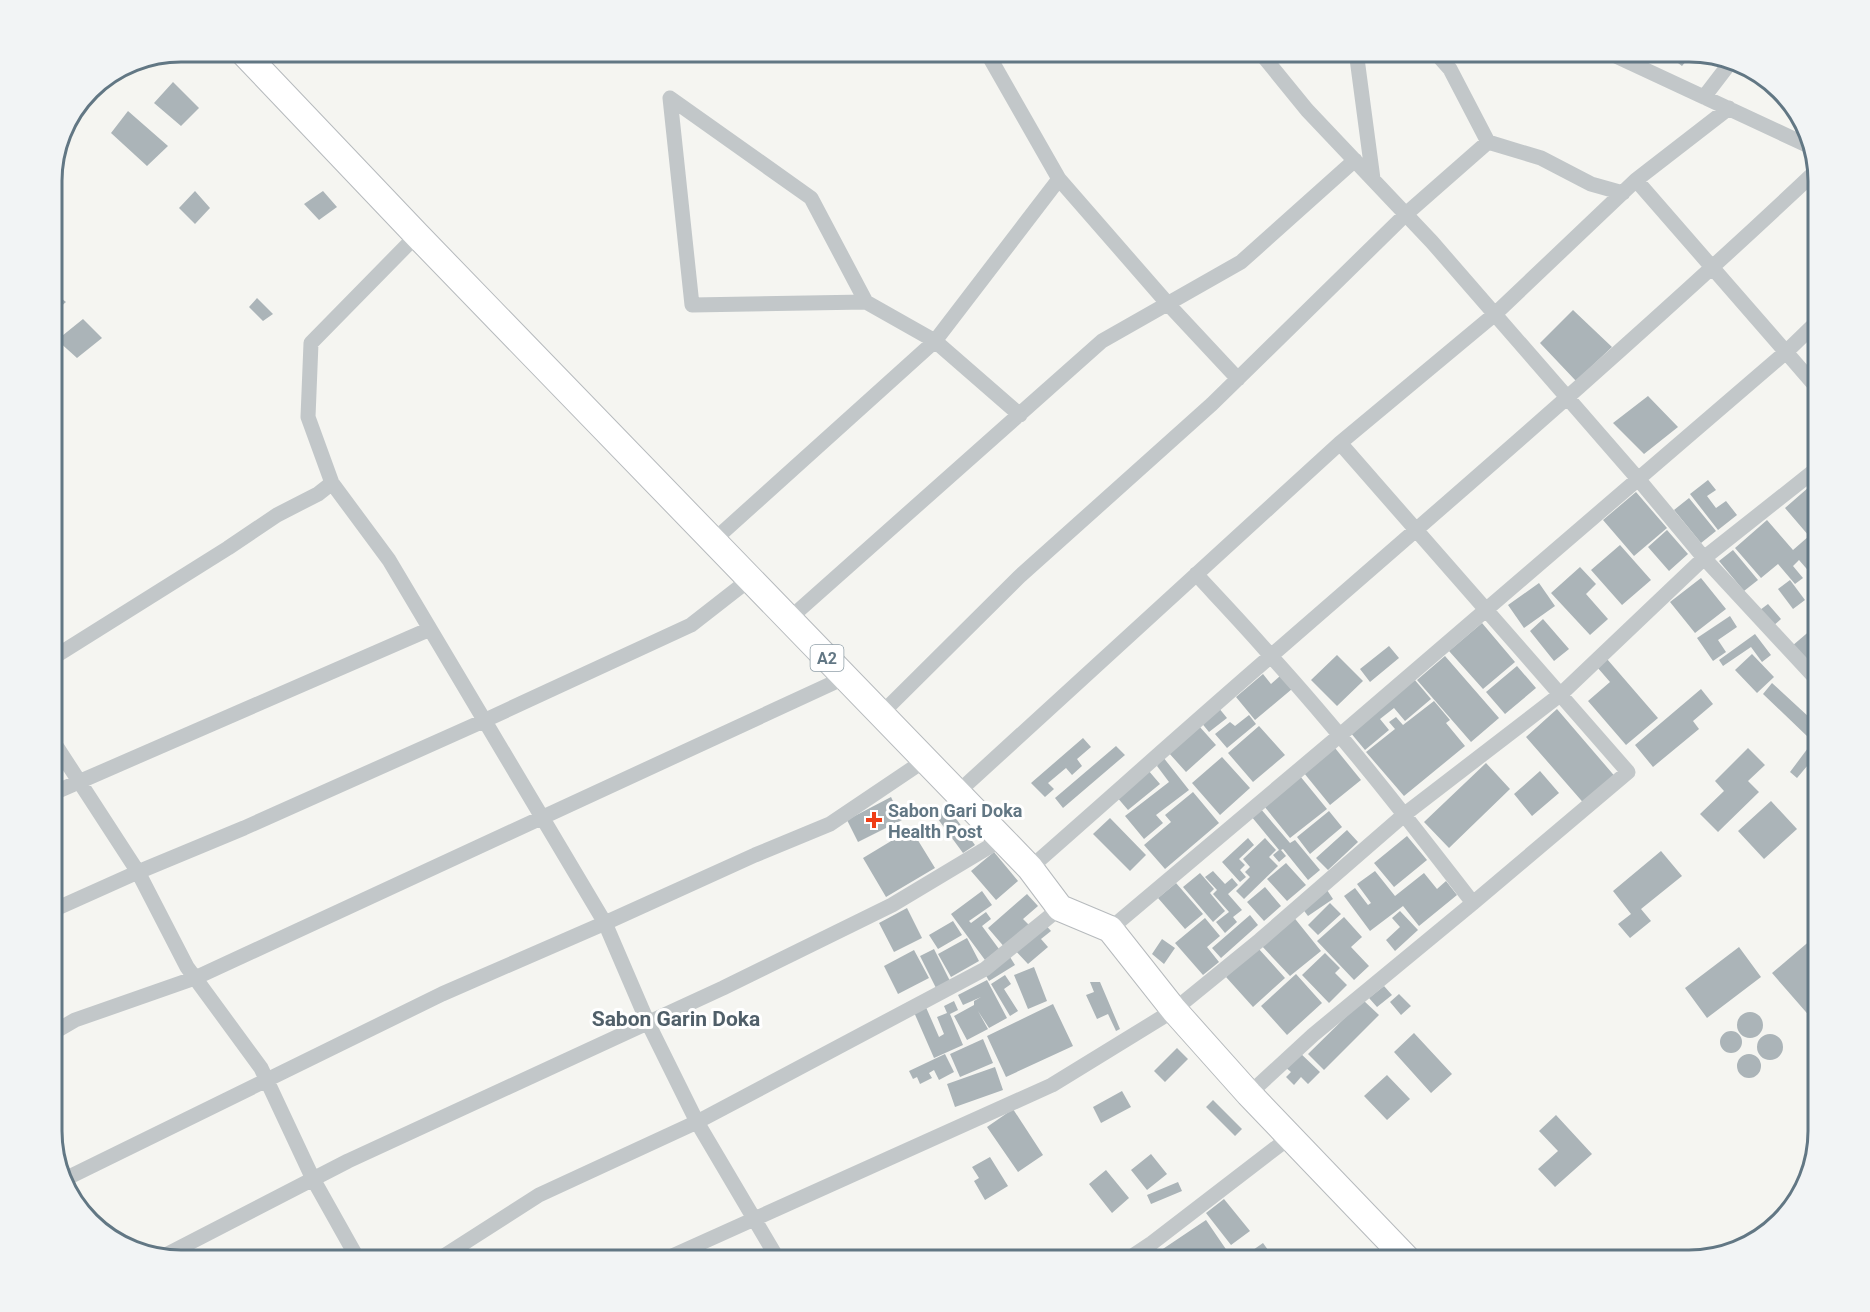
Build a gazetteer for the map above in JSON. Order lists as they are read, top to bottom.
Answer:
{
  "streets": {
    "highway": ["A2"]
  },
  "districts": ["Sabon Garin Doka"],
  "places": {
    "health": ["Sabon Gari Doka Health Post"]
  }
}
